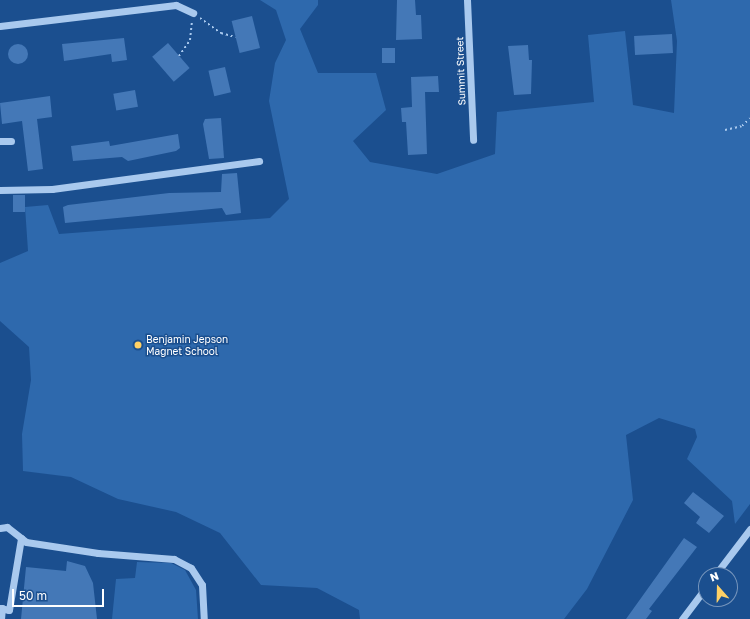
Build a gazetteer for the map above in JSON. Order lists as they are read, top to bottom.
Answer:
{
  "streets": {
    "street": ["Summit Street"]
  },
  "places": ["Benjamin Jepson Magnet School"],
  "scale_bar": "50 m",
  "north": "top"
}
